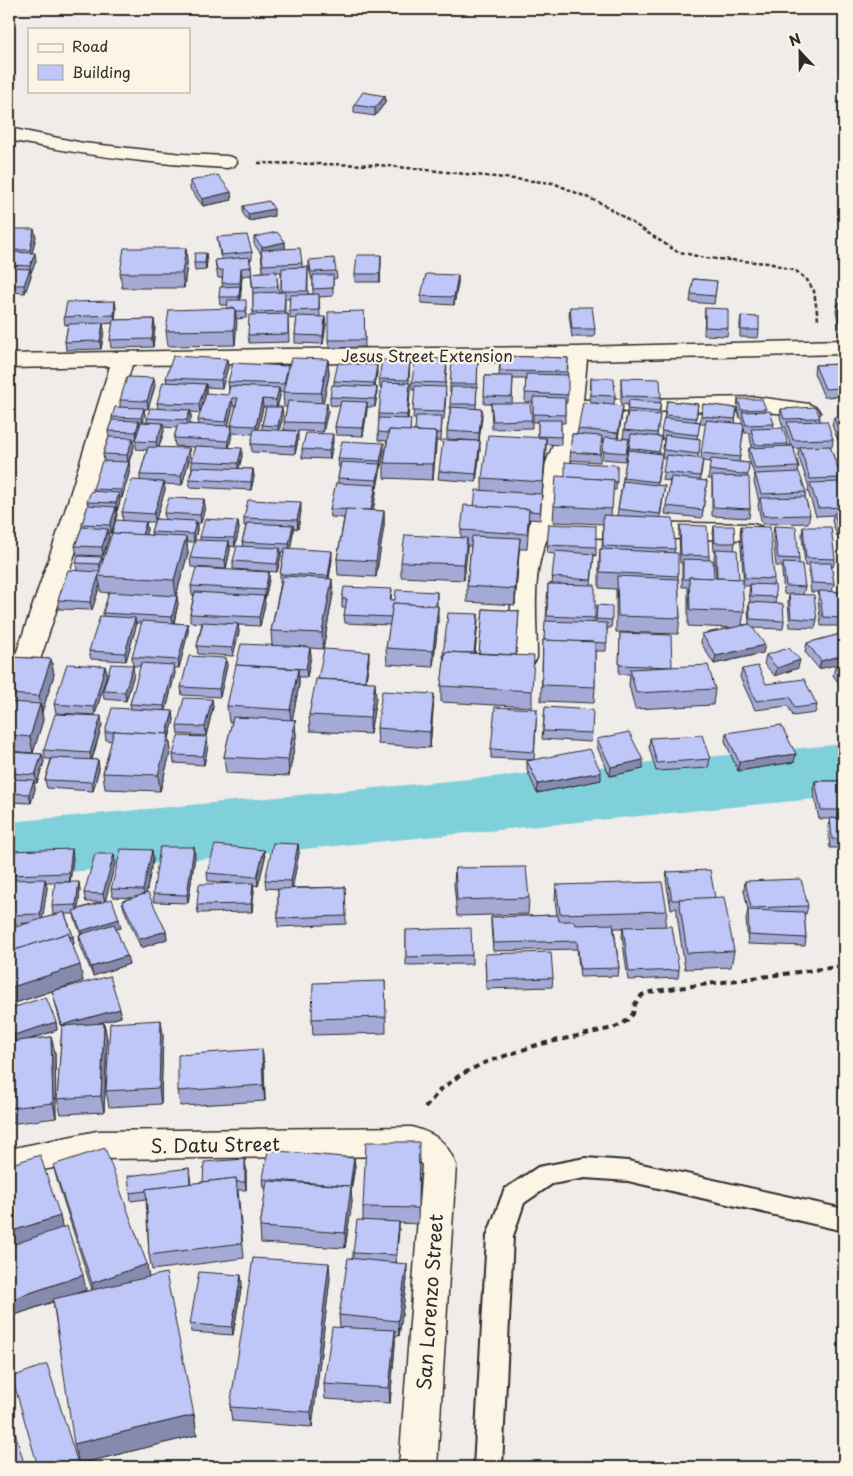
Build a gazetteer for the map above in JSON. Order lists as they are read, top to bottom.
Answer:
{
  "streets": {
    "street": ["Jesus Street Extension", "S. Datu Street", "San Lorenzo Street"]
  },
  "crossings": [
    ["S. Datu Street", "San Lorenzo Street"]
  ],
  "legend": ["Road", "Building"],
  "north": "top"
}
